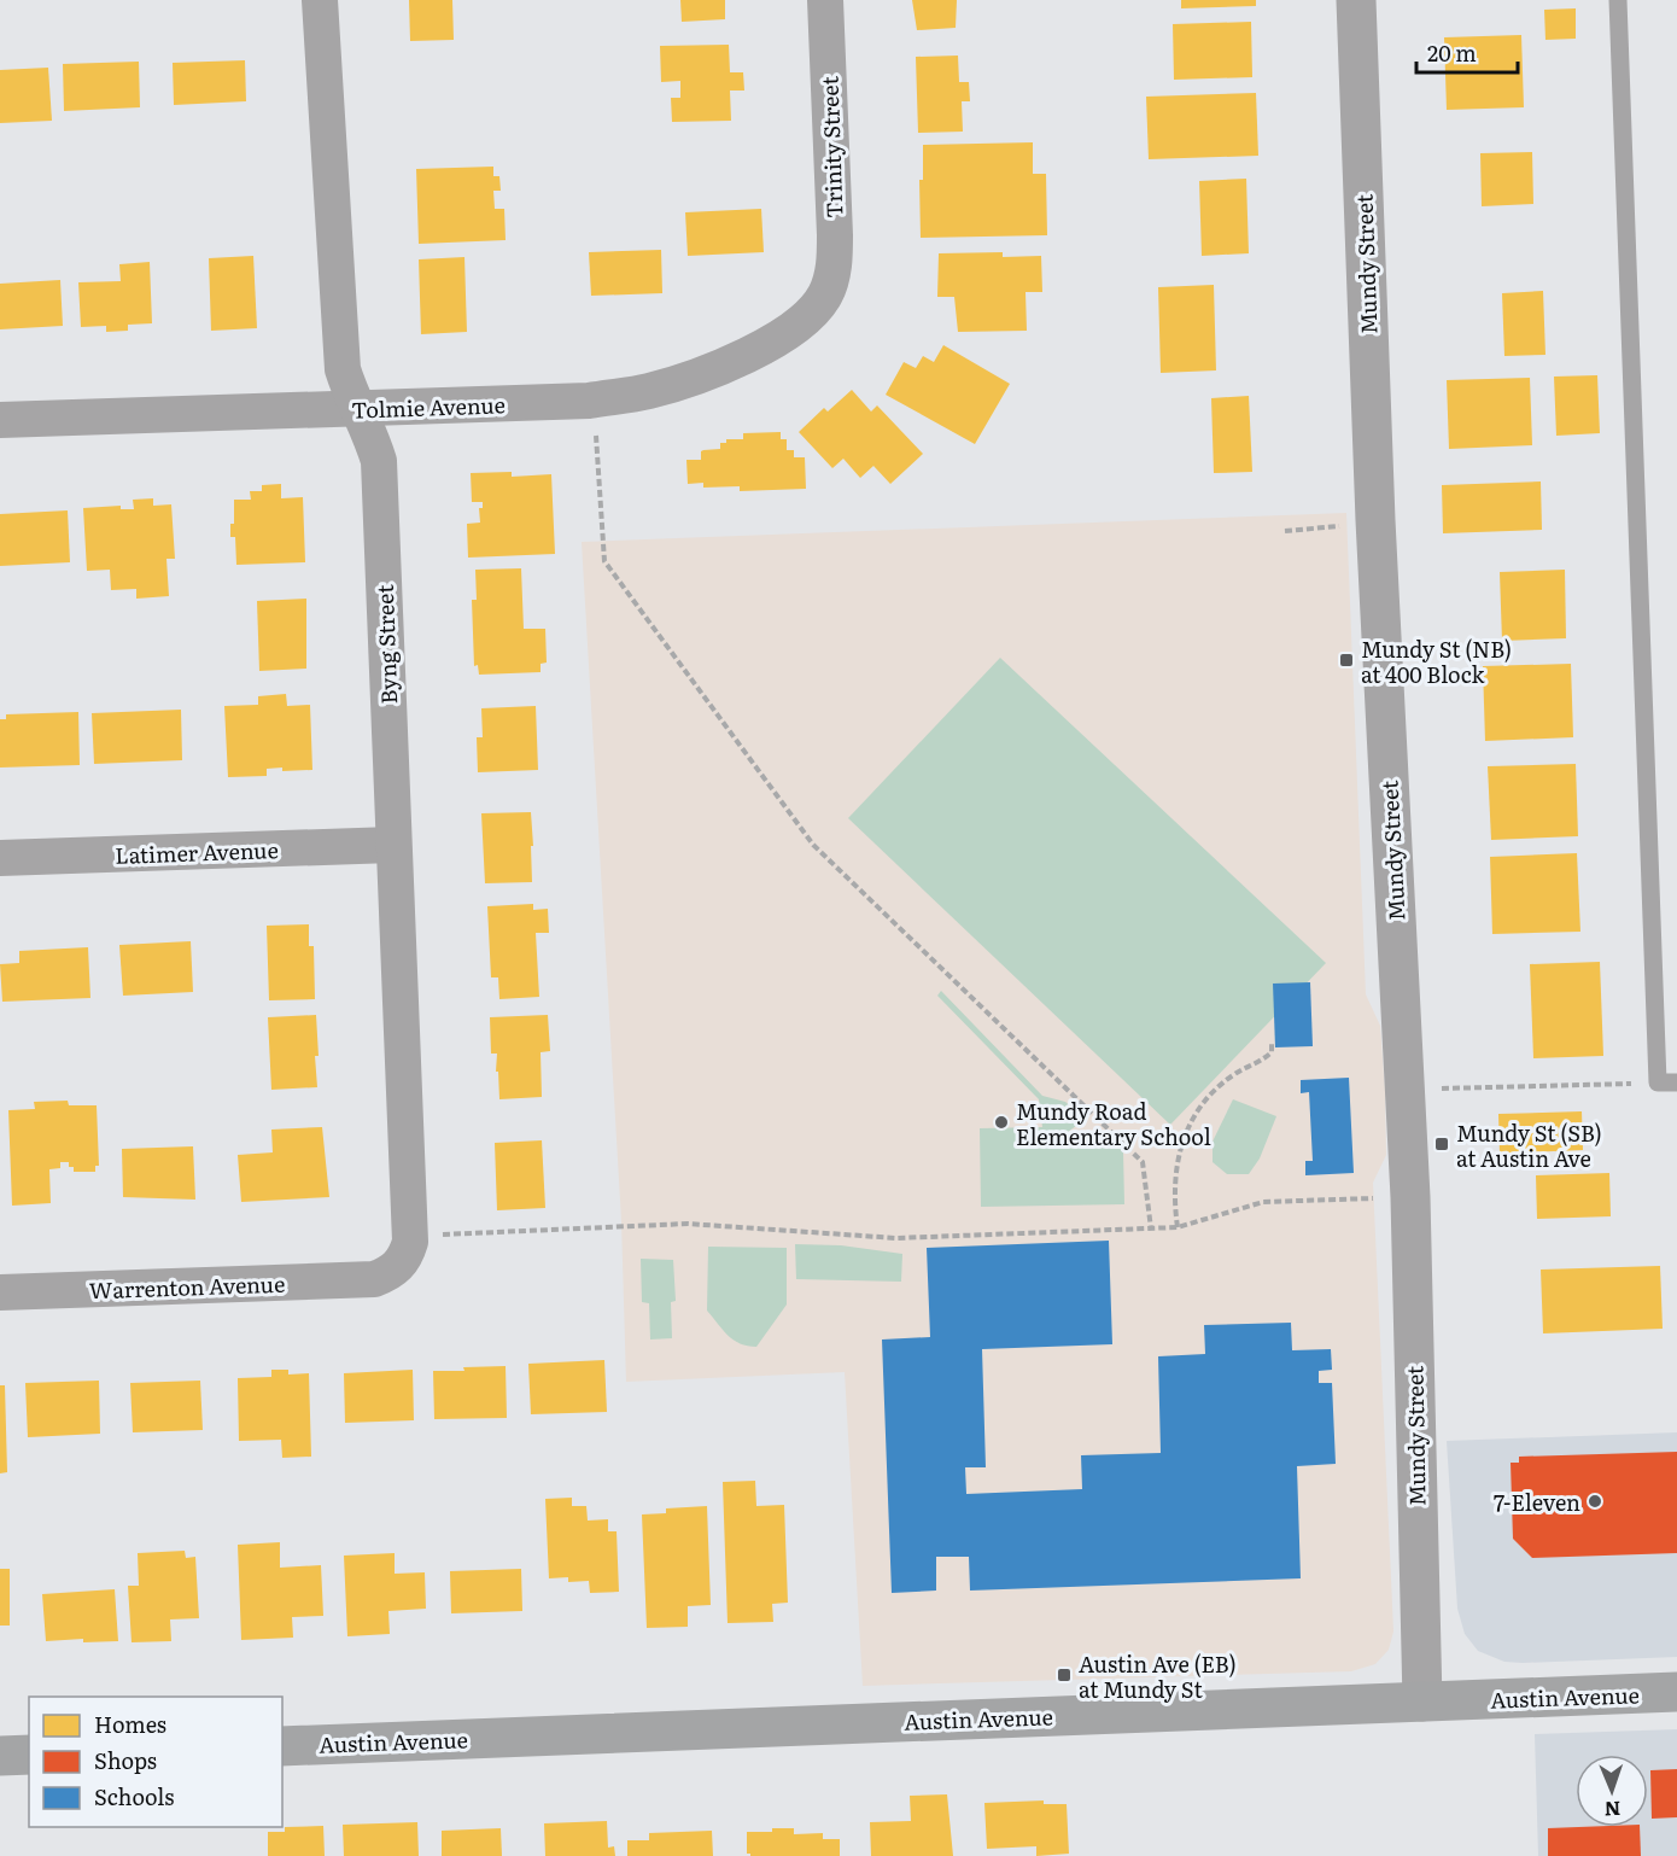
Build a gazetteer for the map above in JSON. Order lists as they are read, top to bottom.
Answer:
{
  "streets": {
    "main road": ["Austin Avenue"],
    "street": [
      "Trinity Street",
      "Mundy Street",
      "Tolmie Avenue",
      "Byng Street",
      "Latimer Avenue",
      "Warrenton Avenue"
    ]
  },
  "crossings": [
    ["Trinity Street", "Tolmie Avenue"],
    ["Mundy Street", "Austin Avenue"],
    ["Tolmie Avenue", "Byng Street"],
    ["Byng Street", "Latimer Avenue"],
    ["Byng Street", "Warrenton Avenue"]
  ],
  "places": {
    "transit": ["Mundy St (NB) at 400 Block", "Mundy St (SB) at Austin Ave", "Austin Ave (EB) at Mundy St"],
    "other": ["Mundy Road Elementary School", "7-Eleven"]
  },
  "legend": ["Homes", "Shops", "Schools"],
  "scale_bar": "20 m",
  "north": "bottom"
}
